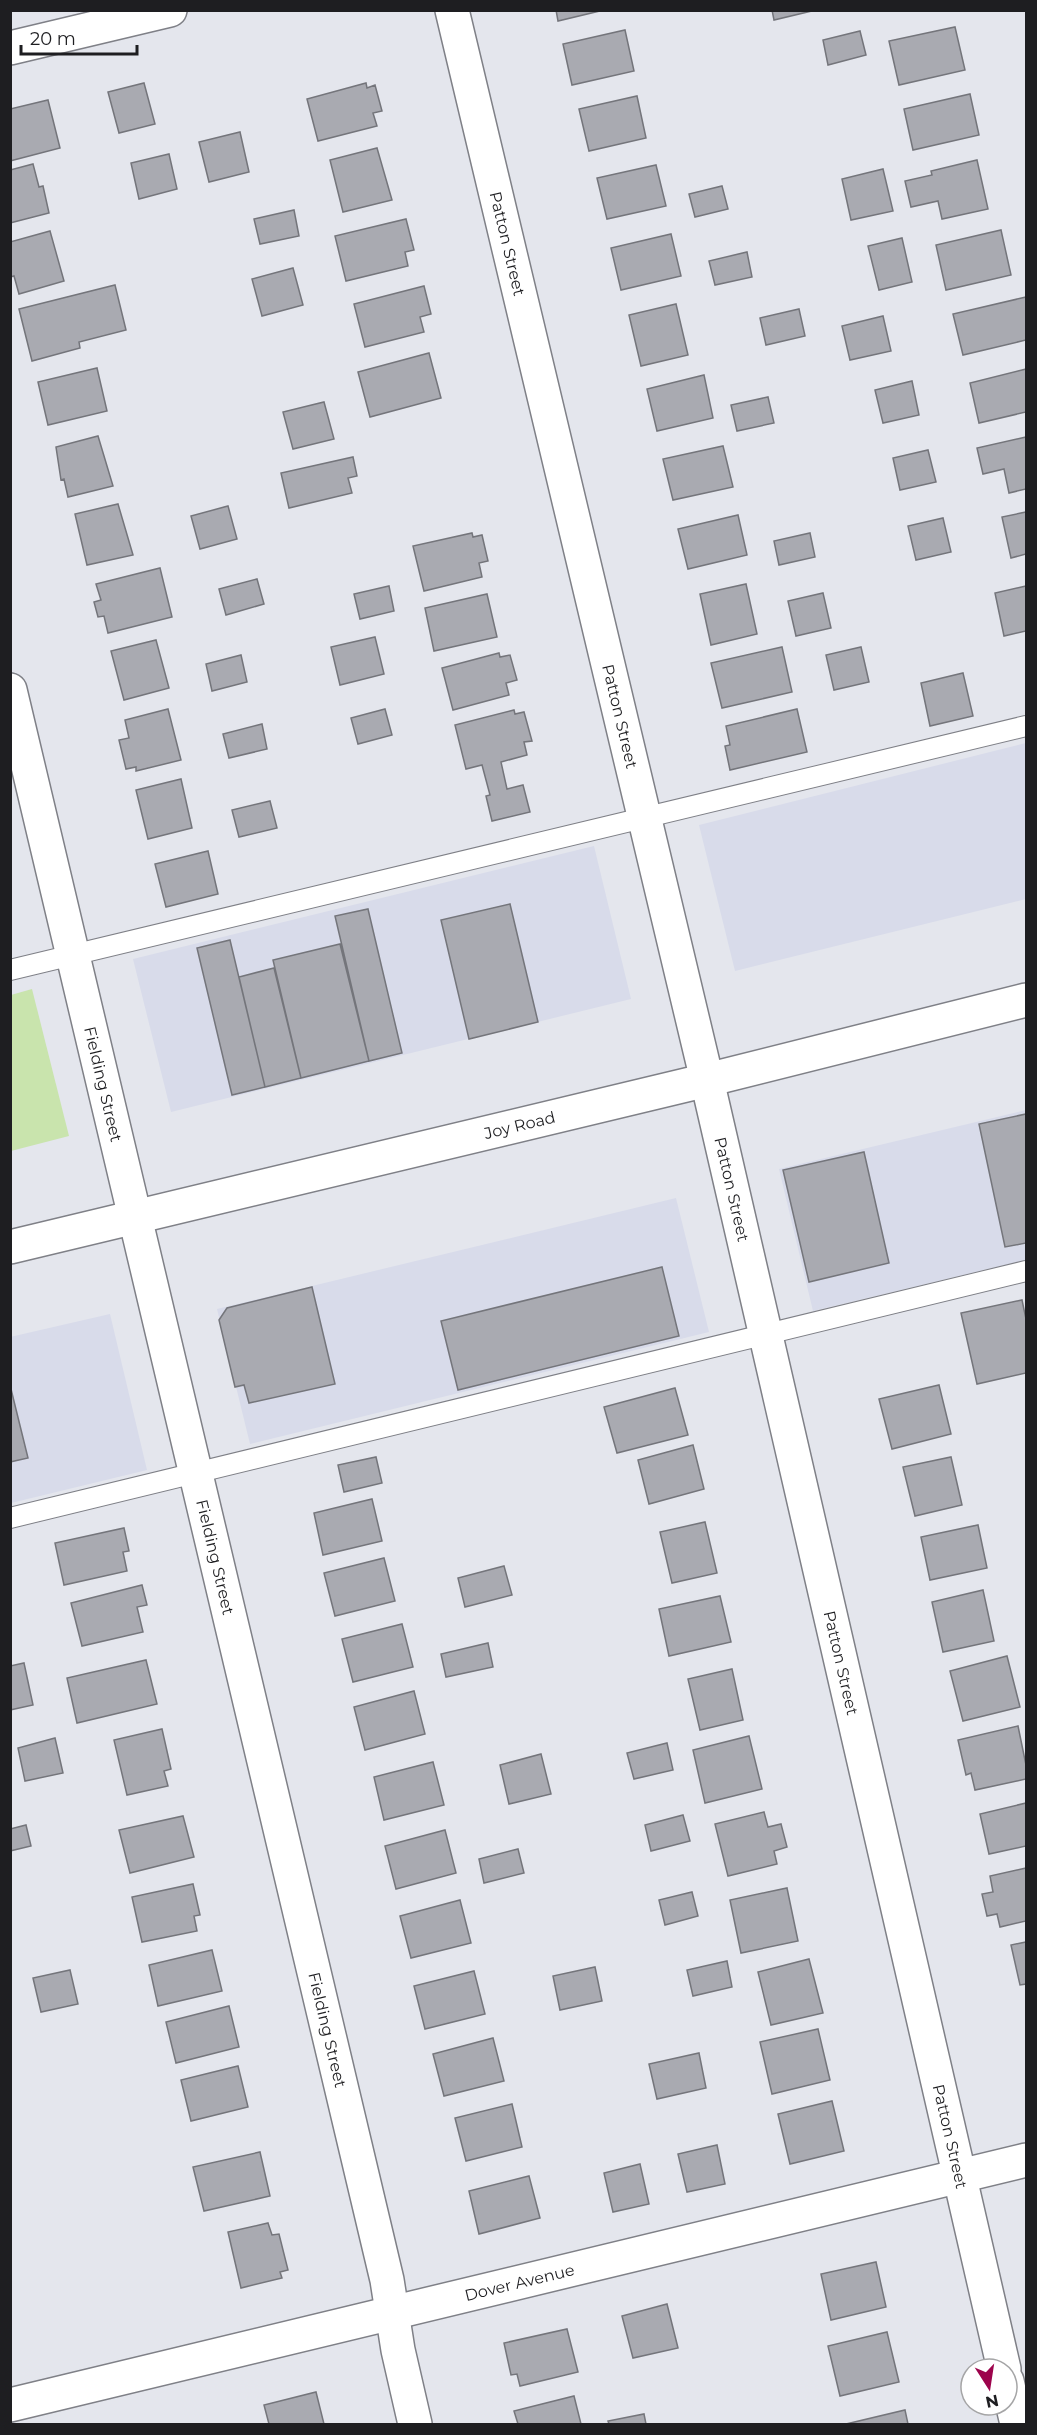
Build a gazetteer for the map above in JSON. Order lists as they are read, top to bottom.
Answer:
{
  "streets": {
    "street": [
      "Patton Street",
      "Fielding Street",
      "Joy Road",
      "Dover Avenue"
    ]
  },
  "crossings": [
    ["Patton Street", "Joy Road"],
    ["Patton Street", "Dover Avenue"],
    ["Fielding Street", "Joy Road"],
    ["Fielding Street", "Dover Avenue"]
  ],
  "scale_bar": "20 m",
  "north": "bottom"
}
